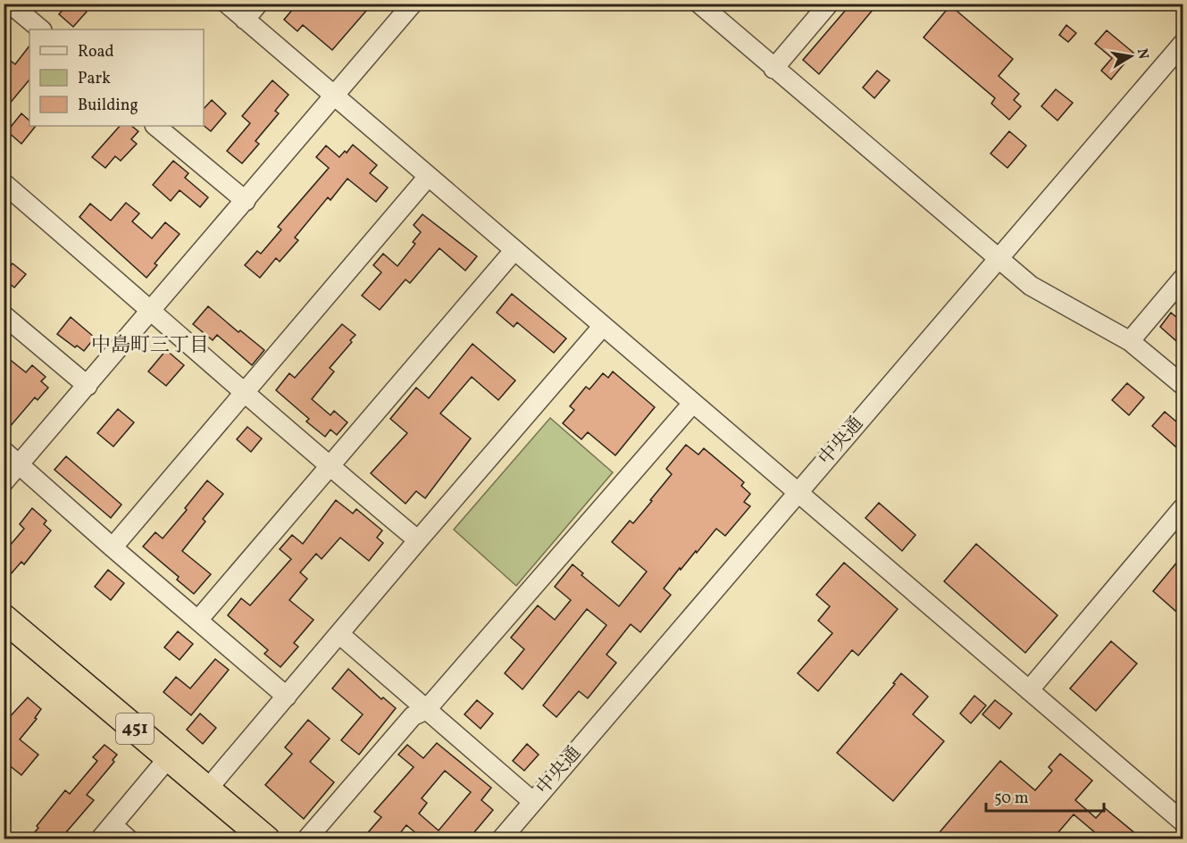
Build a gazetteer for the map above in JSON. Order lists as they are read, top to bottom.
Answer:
{
  "streets": {
    "highway": ["451"],
    "street": ["中央通"]
  },
  "districts": ["中島町三丁目"],
  "legend": ["Road", "Park", "Building"],
  "scale_bar": "50 m",
  "north": "right"
}
